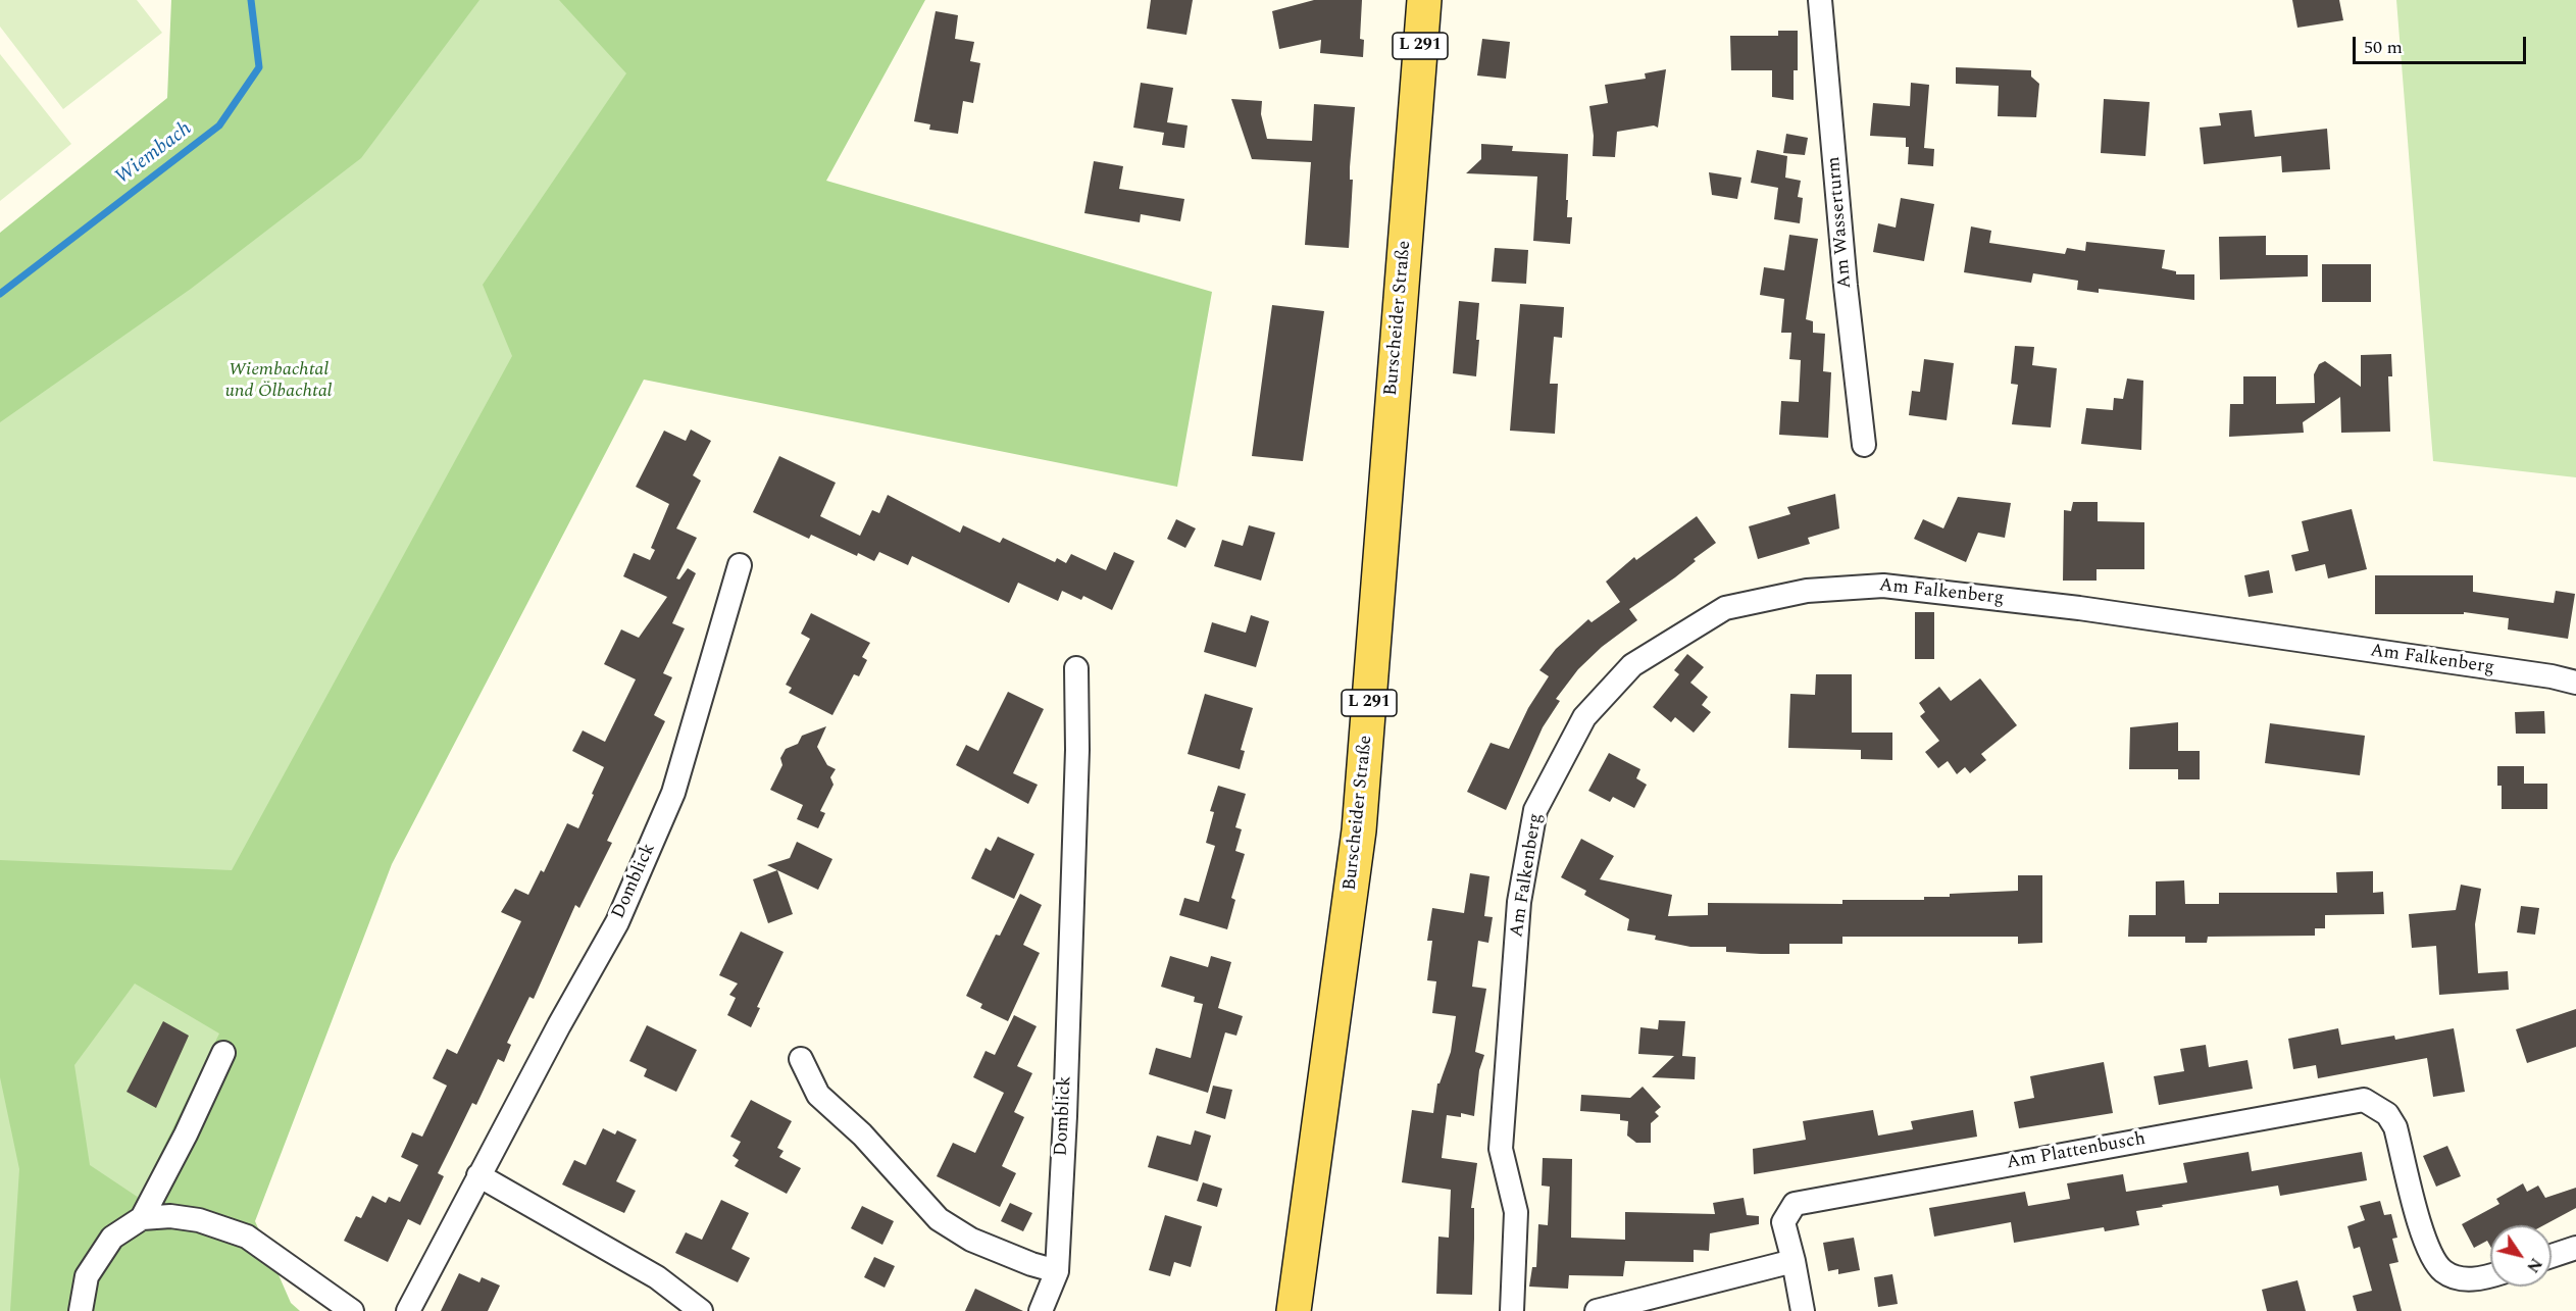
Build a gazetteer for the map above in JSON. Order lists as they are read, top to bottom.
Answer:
{
  "streets": {
    "main road": ["L 291", "Burscheider Straße"],
    "street": [
      "Am Wasserturm",
      "Am Falkenberg",
      "Domblick",
      "Am Plattenbusch"
    ]
  },
  "water": ["Wiembach"],
  "parks": ["Wiembachtal und Ölbachtal"],
  "scale_bar": "50 m",
  "north": "bottom right"
}
